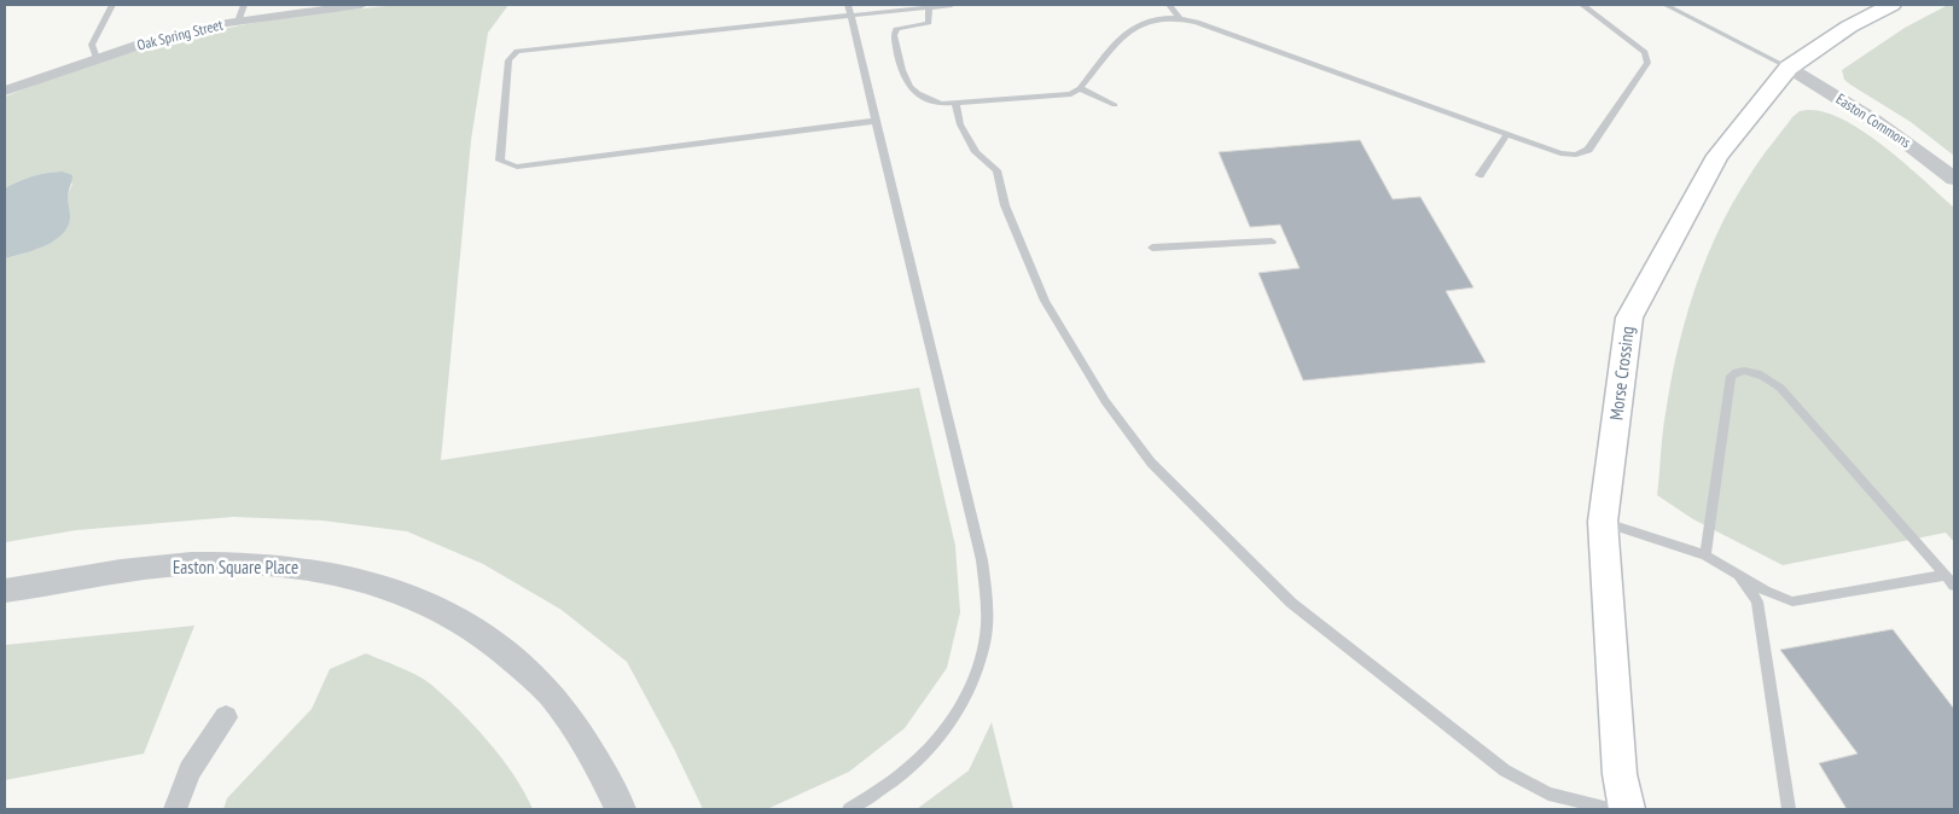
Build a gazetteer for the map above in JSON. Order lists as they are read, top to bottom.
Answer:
{
  "streets": {
    "main road": ["Morse Crossing"],
    "street": ["Oak Spring Street", "Easton Commons", "Easton Square Place"]
  },
  "crossings": [
    ["Easton Commons", "Morse Crossing"]
  ]
}
